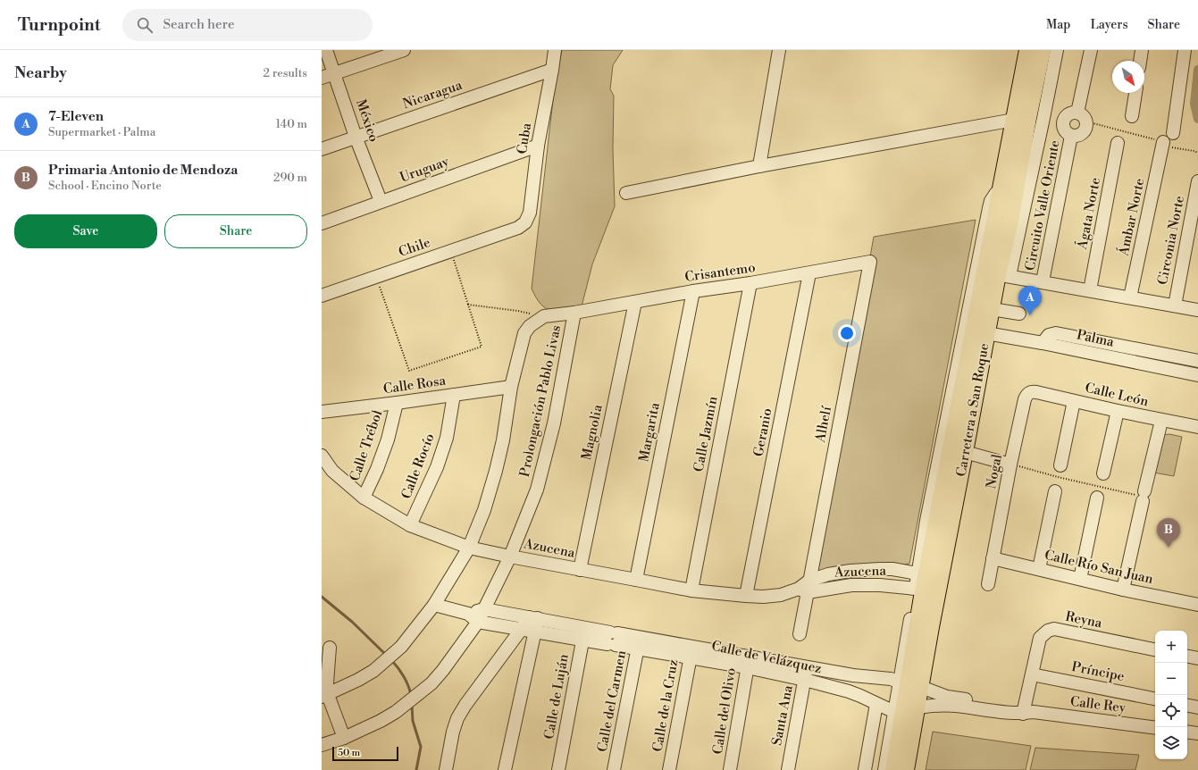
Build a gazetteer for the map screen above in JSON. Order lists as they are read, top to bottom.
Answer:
{
  "streets": {
    "main road": ["Carretera a San Roque"],
    "street": [
      "Nicaragua",
      "México",
      "Cuba",
      "Uruguay",
      "Circuito Valle Oriente",
      "Ágata Norte",
      "Ámbar Norte",
      "Circonia Norte",
      "Chile",
      "Crisantemo",
      "Palma",
      "Calle Rosa",
      "Calle León",
      "Prolongación Pablo Livas",
      "Alhelí",
      "Magnolia",
      "Margarita",
      "Geranio",
      "Calle Jazmín",
      "Calle Trébol",
      "Calle Rocío",
      "Nogal",
      "Azucena",
      "Calle Río San Juan",
      "Reyna",
      "Calle de Velázquez",
      "Príncipe",
      "Calle de Luján",
      "Calle del Carmen",
      "Calle Rey",
      "Calle de la Cruz",
      "Calle del Olivo",
      "Santa Ana"
    ]
  },
  "crossings": [
    ["Nicaragua", "México"],
    ["Nicaragua", "Cuba"],
    ["México", "Uruguay"],
    ["Cuba", "Uruguay"],
    ["Cuba", "Chile"],
    ["Crisantemo", "Prolongación Pablo Livas"],
    ["Crisantemo", "Alhelí"],
    ["Crisantemo", "Magnolia"],
    ["Crisantemo", "Margarita"],
    ["Crisantemo", "Geranio"],
    ["Crisantemo", "Calle Jazmín"],
    ["Palma", "Carretera a San Roque"],
    ["Calle Rosa", "Calle Trébol"],
    ["Calle Rosa", "Calle Rocío"],
    ["Calle León", "Nogal"],
    ["Prolongación Pablo Livas", "Azucena"],
    ["Prolongación Pablo Livas", "Calle de Velázquez"],
    ["Carretera a San Roque", "Azucena"],
    ["Carretera a San Roque", "Calle de Velázquez"],
    ["Carretera a San Roque", "Calle Rey"],
    ["Alhelí", "Azucena"],
    ["Magnolia", "Azucena"],
    ["Margarita", "Azucena"],
    ["Geranio", "Azucena"],
    ["Calle Jazmín", "Azucena"],
    ["Calle Trébol", "Azucena"],
    ["Calle Rocío", "Azucena"],
    ["Nogal", "Calle Río San Juan"],
    ["Reyna", "Príncipe"],
    ["Reyna", "Calle Rey"],
    ["Calle de Velázquez", "Calle de Luján"],
    ["Calle de Velázquez", "Calle del Carmen"],
    ["Calle de Velázquez", "Calle Rey"],
    ["Calle de Velázquez", "Calle de la Cruz"],
    ["Calle de Velázquez", "Calle del Olivo"],
    ["Calle de Velázquez", "Santa Ana"]
  ],
  "scale_bar": "50 m",
  "north": "bottom right",
  "page": {
    "header": "Turnpoint",
    "search": "Search here",
    "nav": ["Map", "Layers", "Share"],
    "heading": ["Nearby", "2 results"],
    "list": [
      {
        "mark": "A",
        "name": "7-Eleven",
        "note": "Supermarket · Palma",
        "value": "140 m"
      },
      {
        "mark": "B",
        "name": "Primaria Antonio de Mendoza",
        "note": "School · Encino Norte",
        "value": "290 m"
      }
    ],
    "buttons": ["Save", "Share"],
    "pins": ["A", "B"],
    "map_buttons": ["+", "−"],
    "scale": "50 m"
  }
}
